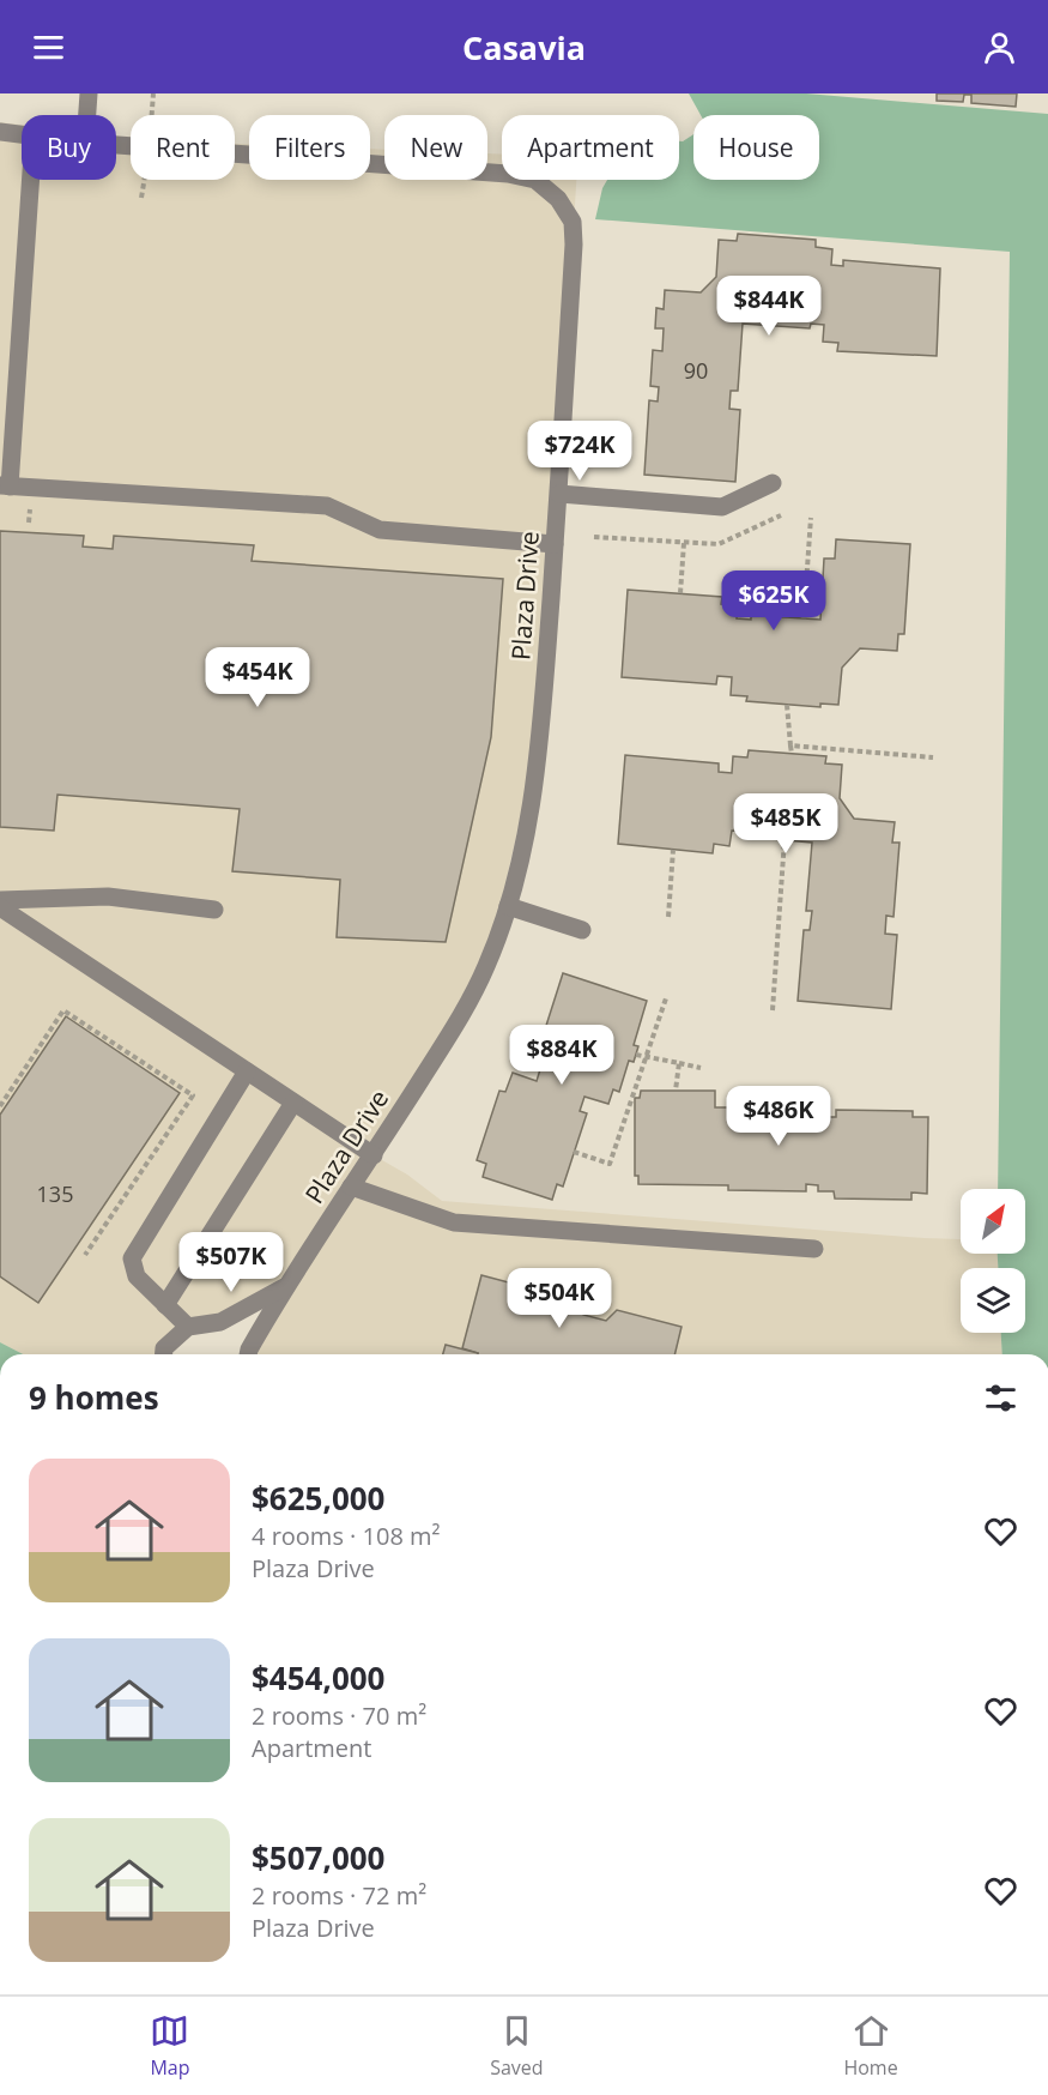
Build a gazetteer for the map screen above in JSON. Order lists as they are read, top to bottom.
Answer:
{
  "streets": {
    "street": ["Plaza Drive"]
  },
  "house_numbers": ["90", "135"],
  "north": "top right",
  "page": {
    "header": "Casavia",
    "chip": [
      "Buy",
      "Rent",
      "Filters",
      "New",
      "Apartment",
      "House"
    ],
    "price": [
      "$844K",
      "$724K",
      "$625K",
      "$454K",
      "$485K",
      "$884K",
      "$486K",
      "$507K",
      "$504K"
    ],
    "heading": "9 homes",
    "list": [
      {
        "name": "$625,000",
        "note": "4 rooms · 108 m² · Plaza Drive"
      },
      {
        "name": "$454,000",
        "note": "2 rooms · 70 m² · Apartment"
      },
      {
        "name": "$507,000",
        "note": "2 rooms · 72 m² · Plaza Drive"
      }
    ],
    "tabs": ["Map", "Saved", "Home"]
  }
}
